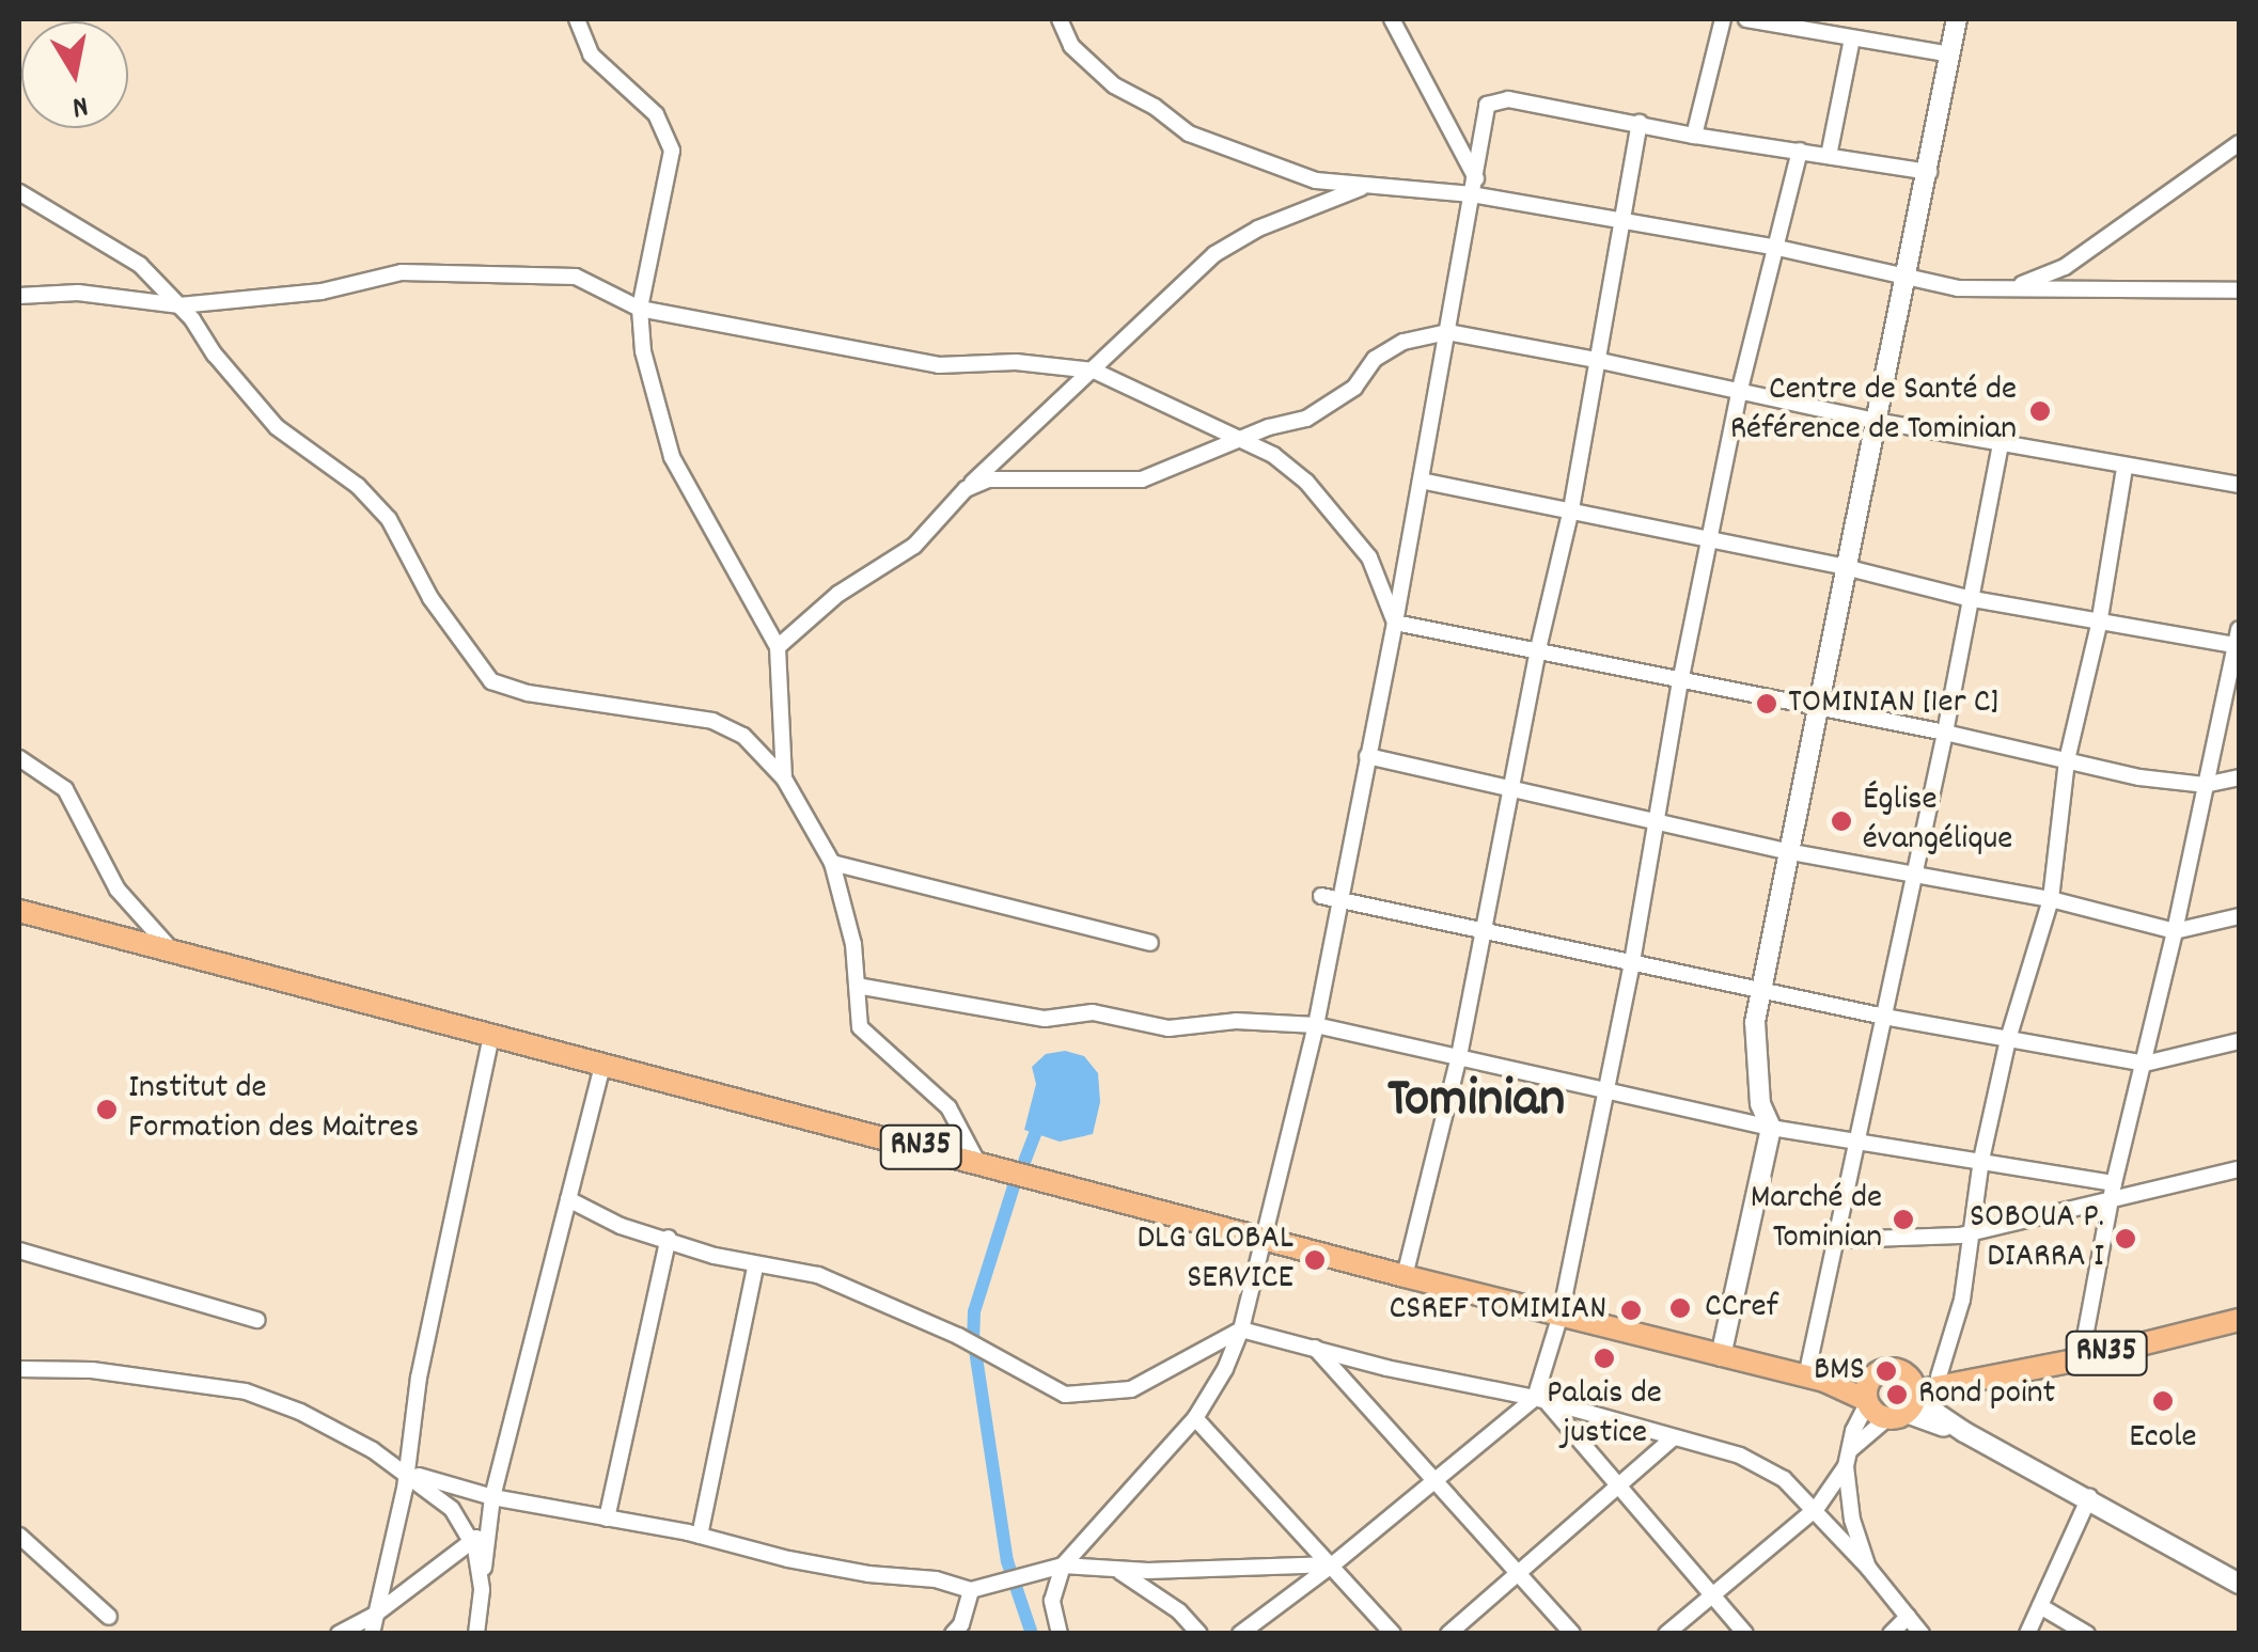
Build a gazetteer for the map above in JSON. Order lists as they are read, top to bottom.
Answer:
{
  "streets": {
    "main road": ["RN35"]
  },
  "districts": ["Tominian"],
  "places": [
    "Centre de Santé de Référence de Tominian",
    "TOMINIAN [1er C]",
    "Église évangélique",
    "Institut de Formation des Maitres",
    "Marché de Tominian",
    "SOBOUA P. DIARRA I",
    "DLG GLOBAL SERVICE",
    "CCref",
    "CSREF TOMIMIAN",
    "Palais de justice",
    "BMS",
    "Rond point",
    "Ecole"
  ],
  "north": "bottom"
}
